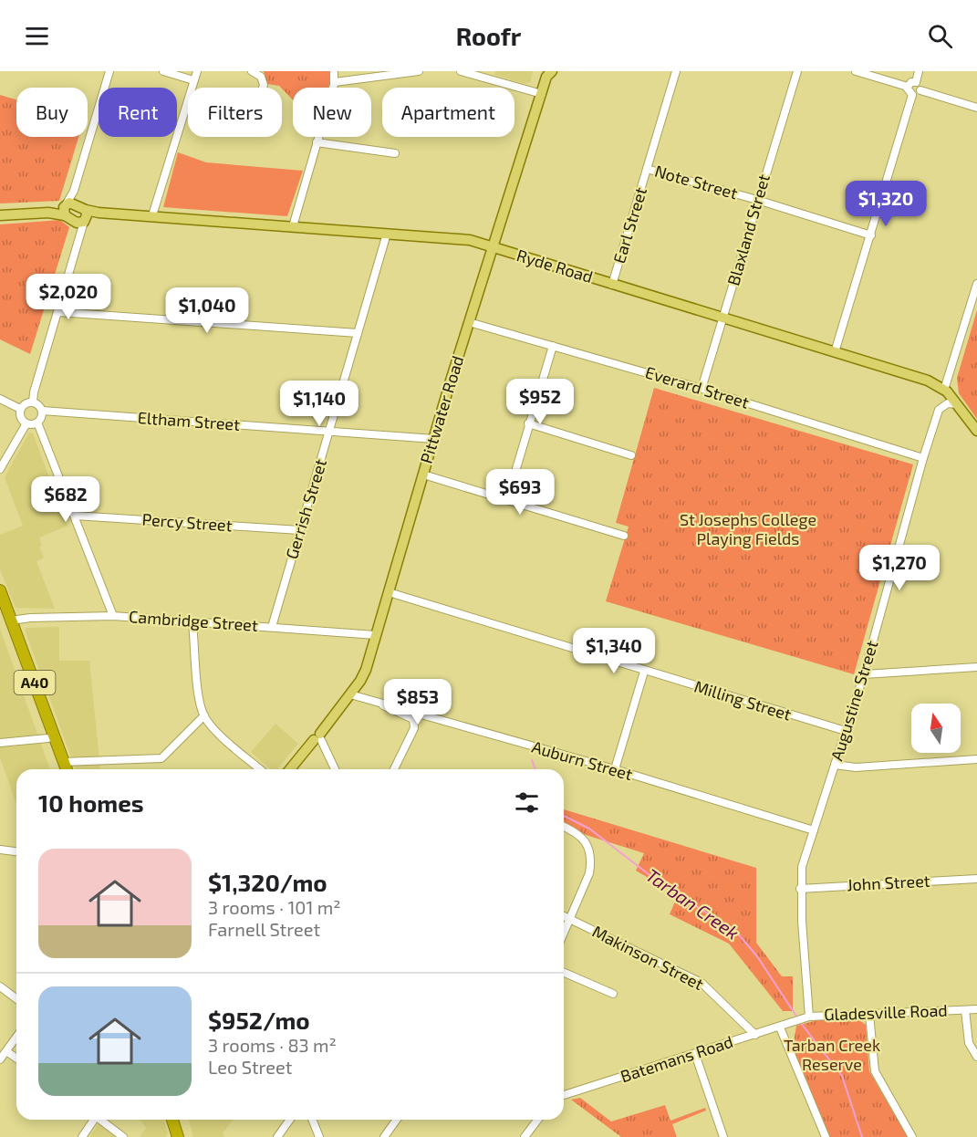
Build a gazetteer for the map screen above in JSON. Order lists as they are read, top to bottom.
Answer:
{
  "streets": {
    "highway": ["A40"],
    "main road": ["Ryde Road", "Pittwater Road"],
    "street": [
      "Note Street",
      "Earl Street",
      "Blaxland Street",
      "Everard Street",
      "Eltham Street",
      "Gerrish Street",
      "Percy Street",
      "Cambridge Street",
      "Milling Street",
      "Augustine Street",
      "Auburn Street",
      "John Street",
      "Makinson Street",
      "Gladesville Road",
      "Batemans Road"
    ]
  },
  "crossings": [
    ["Note Street", "Earl Street"],
    ["Note Street", "Blaxland Street"],
    ["Earl Street", "Ryde Road"],
    ["Blaxland Street", "Ryde Road"],
    ["Blaxland Street", "Everard Street"],
    ["Ryde Road", "Pittwater Road"],
    ["Ryde Road", "Gerrish Street"],
    ["Ryde Road", "Augustine Street"],
    ["Everard Street", "Pittwater Road"],
    ["Everard Street", "Augustine Street"],
    ["Pittwater Road", "Eltham Street"],
    ["Pittwater Road", "Cambridge Street"],
    ["Pittwater Road", "Milling Street"],
    ["Pittwater Road", "Auburn Street"],
    ["Eltham Street", "Gerrish Street"],
    ["Gerrish Street", "Percy Street"],
    ["Gerrish Street", "Cambridge Street"],
    ["Cambridge Street", "A40"],
    ["Milling Street", "Augustine Street"],
    ["Augustine Street", "Auburn Street"],
    ["Augustine Street", "John Street"],
    ["Augustine Street", "Gladesville Road"],
    ["Makinson Street", "Batemans Road"],
    ["Gladesville Road", "Batemans Road"]
  ],
  "water": ["Tarban Creek"],
  "parks": ["St Josephs College Playing Fields", "Tarban Creek Reserve"],
  "north": "top",
  "page": {
    "header": "Roofr",
    "chip": [
      "Buy",
      "Rent",
      "Filters",
      "New",
      "Apartment"
    ],
    "price": [
      "$1,320",
      "$2,020",
      "$1,040",
      "$952",
      "$1,140",
      "$693",
      "$682",
      "$1,270",
      "$1,340",
      "$853"
    ],
    "heading": "10 homes",
    "list": [
      {
        "name": "$1,320/mo",
        "note": "3 rooms · 101 m² · Farnell Street"
      },
      {
        "name": "$952/mo",
        "note": "3 rooms · 83 m² · Leo Street"
      }
    ]
  }
}
